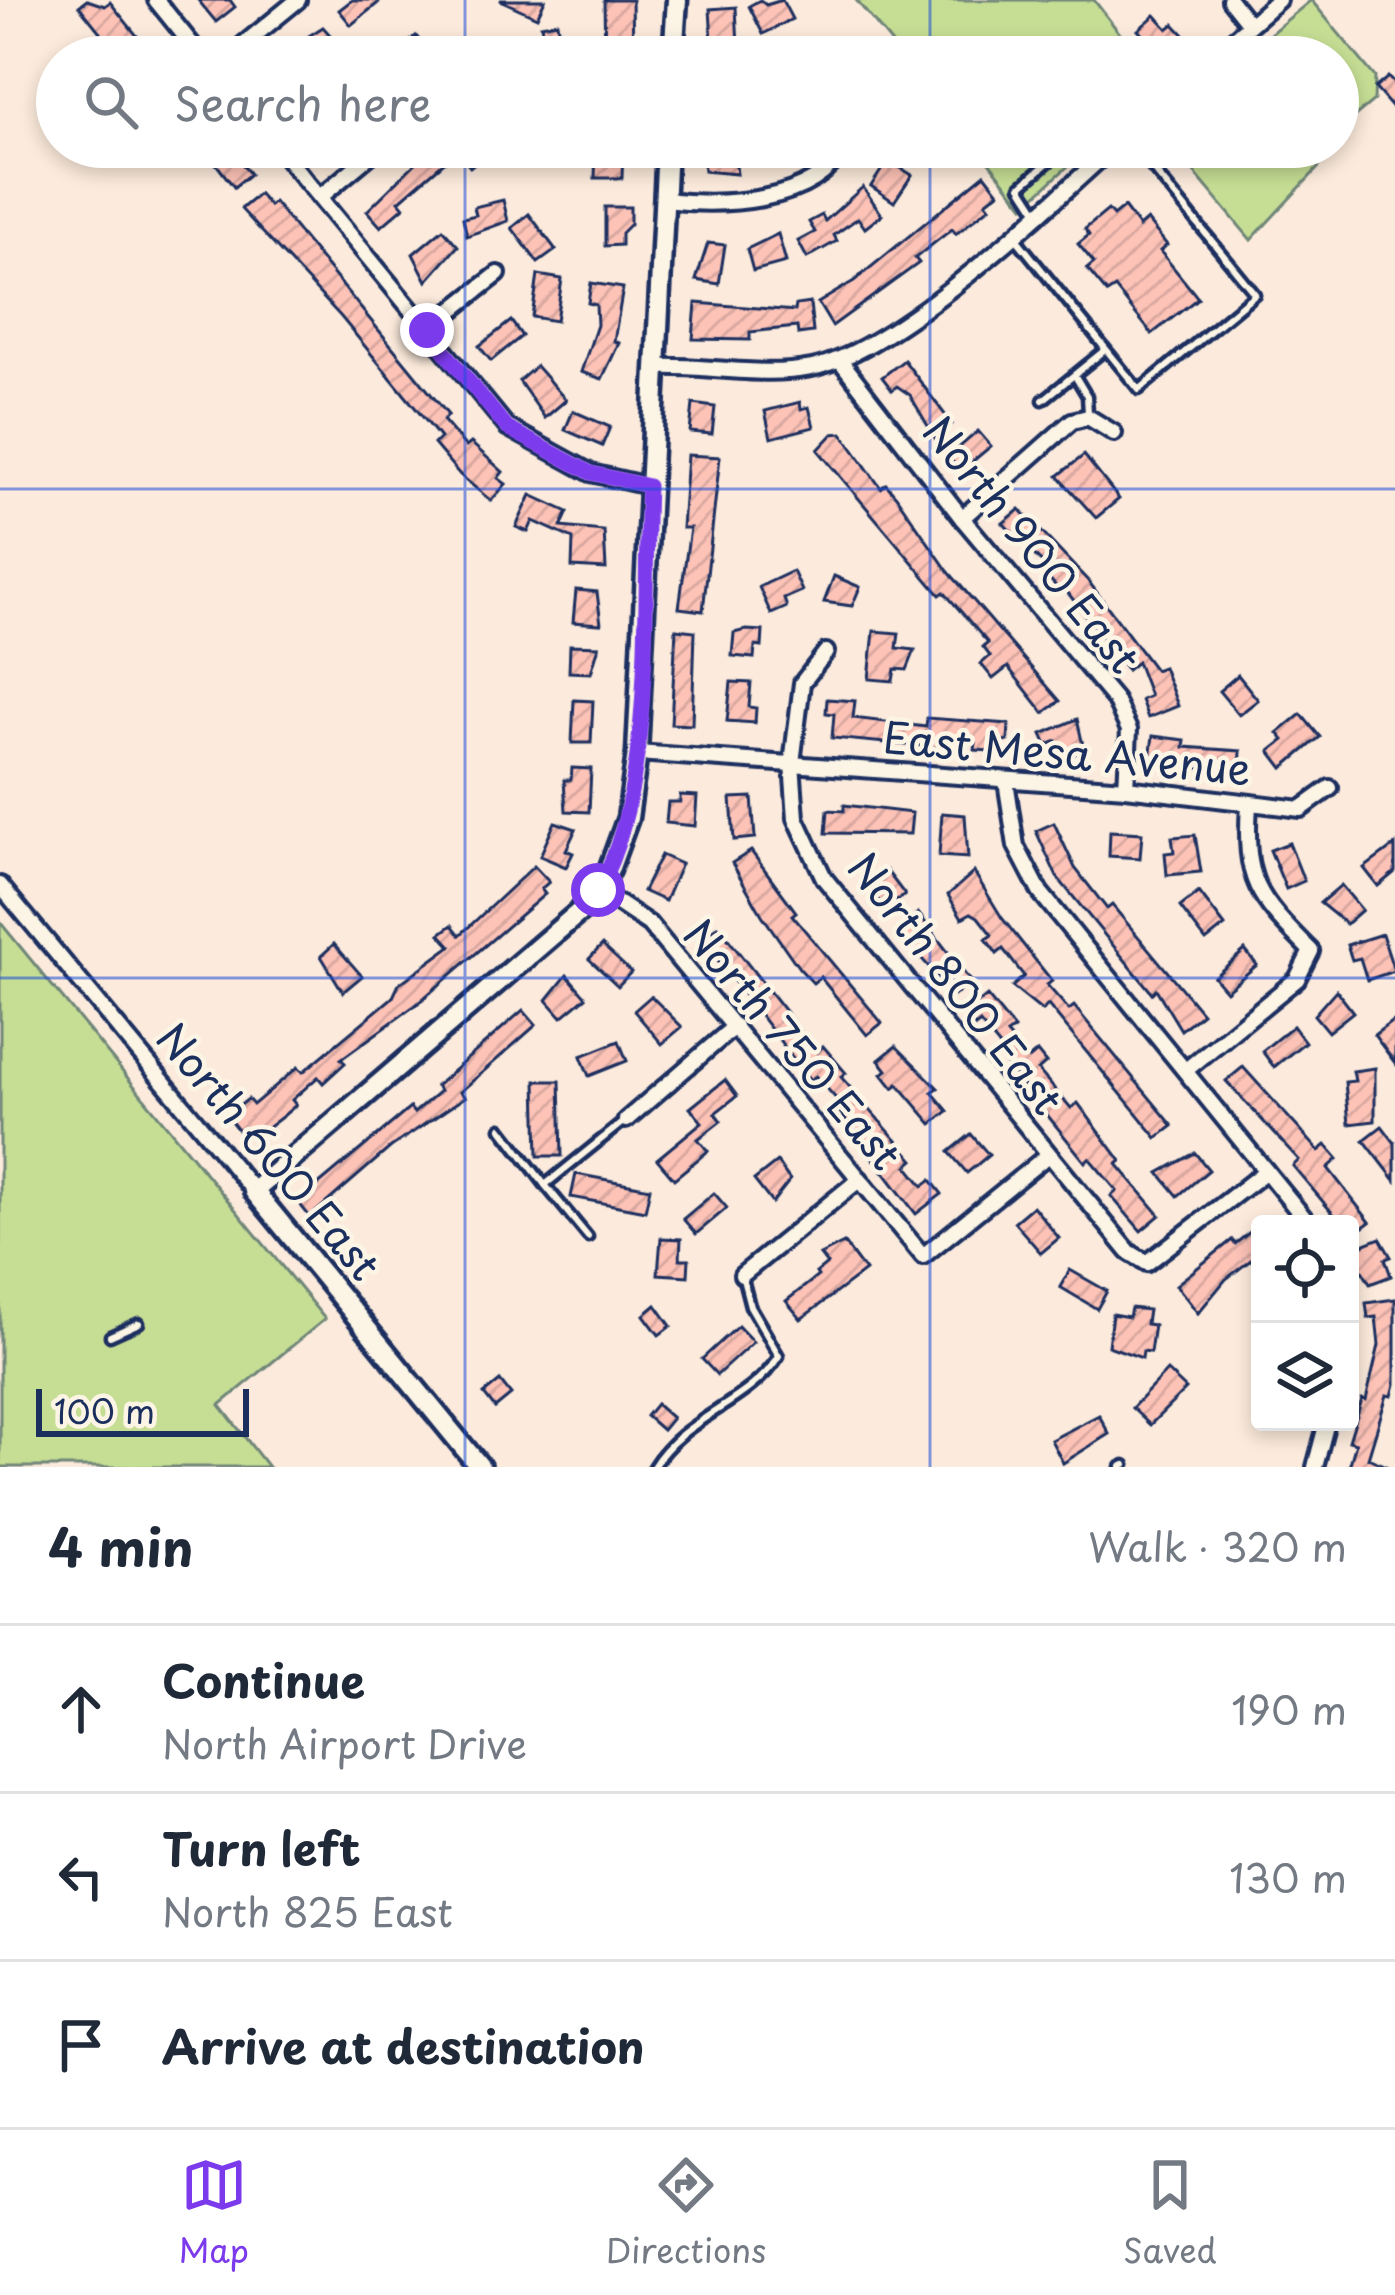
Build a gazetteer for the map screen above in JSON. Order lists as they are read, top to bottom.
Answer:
{
  "streets": {
    "street": [
      "North 900 East",
      "East Mesa Avenue",
      "North 800 East",
      "North 750 East",
      "North 600 East"
    ]
  },
  "crossings": [
    ["North 900 East", "East Mesa Avenue"],
    ["East Mesa Avenue", "North 800 East"],
    ["North 800 East", "North 750 East"]
  ],
  "scale_bar": "100 m",
  "page": {
    "search": "Search here",
    "scale": "100 m",
    "heading": ["4 min", "Walk · 320 m"],
    "list": [
      ["Continue", "North Airport Drive", "190 m"],
      ["Turn left", "North 825 East", "130 m"],
      "Arrive at destination"
    ],
    "nav": ["Map", "Directions", "Saved"]
  }
}
